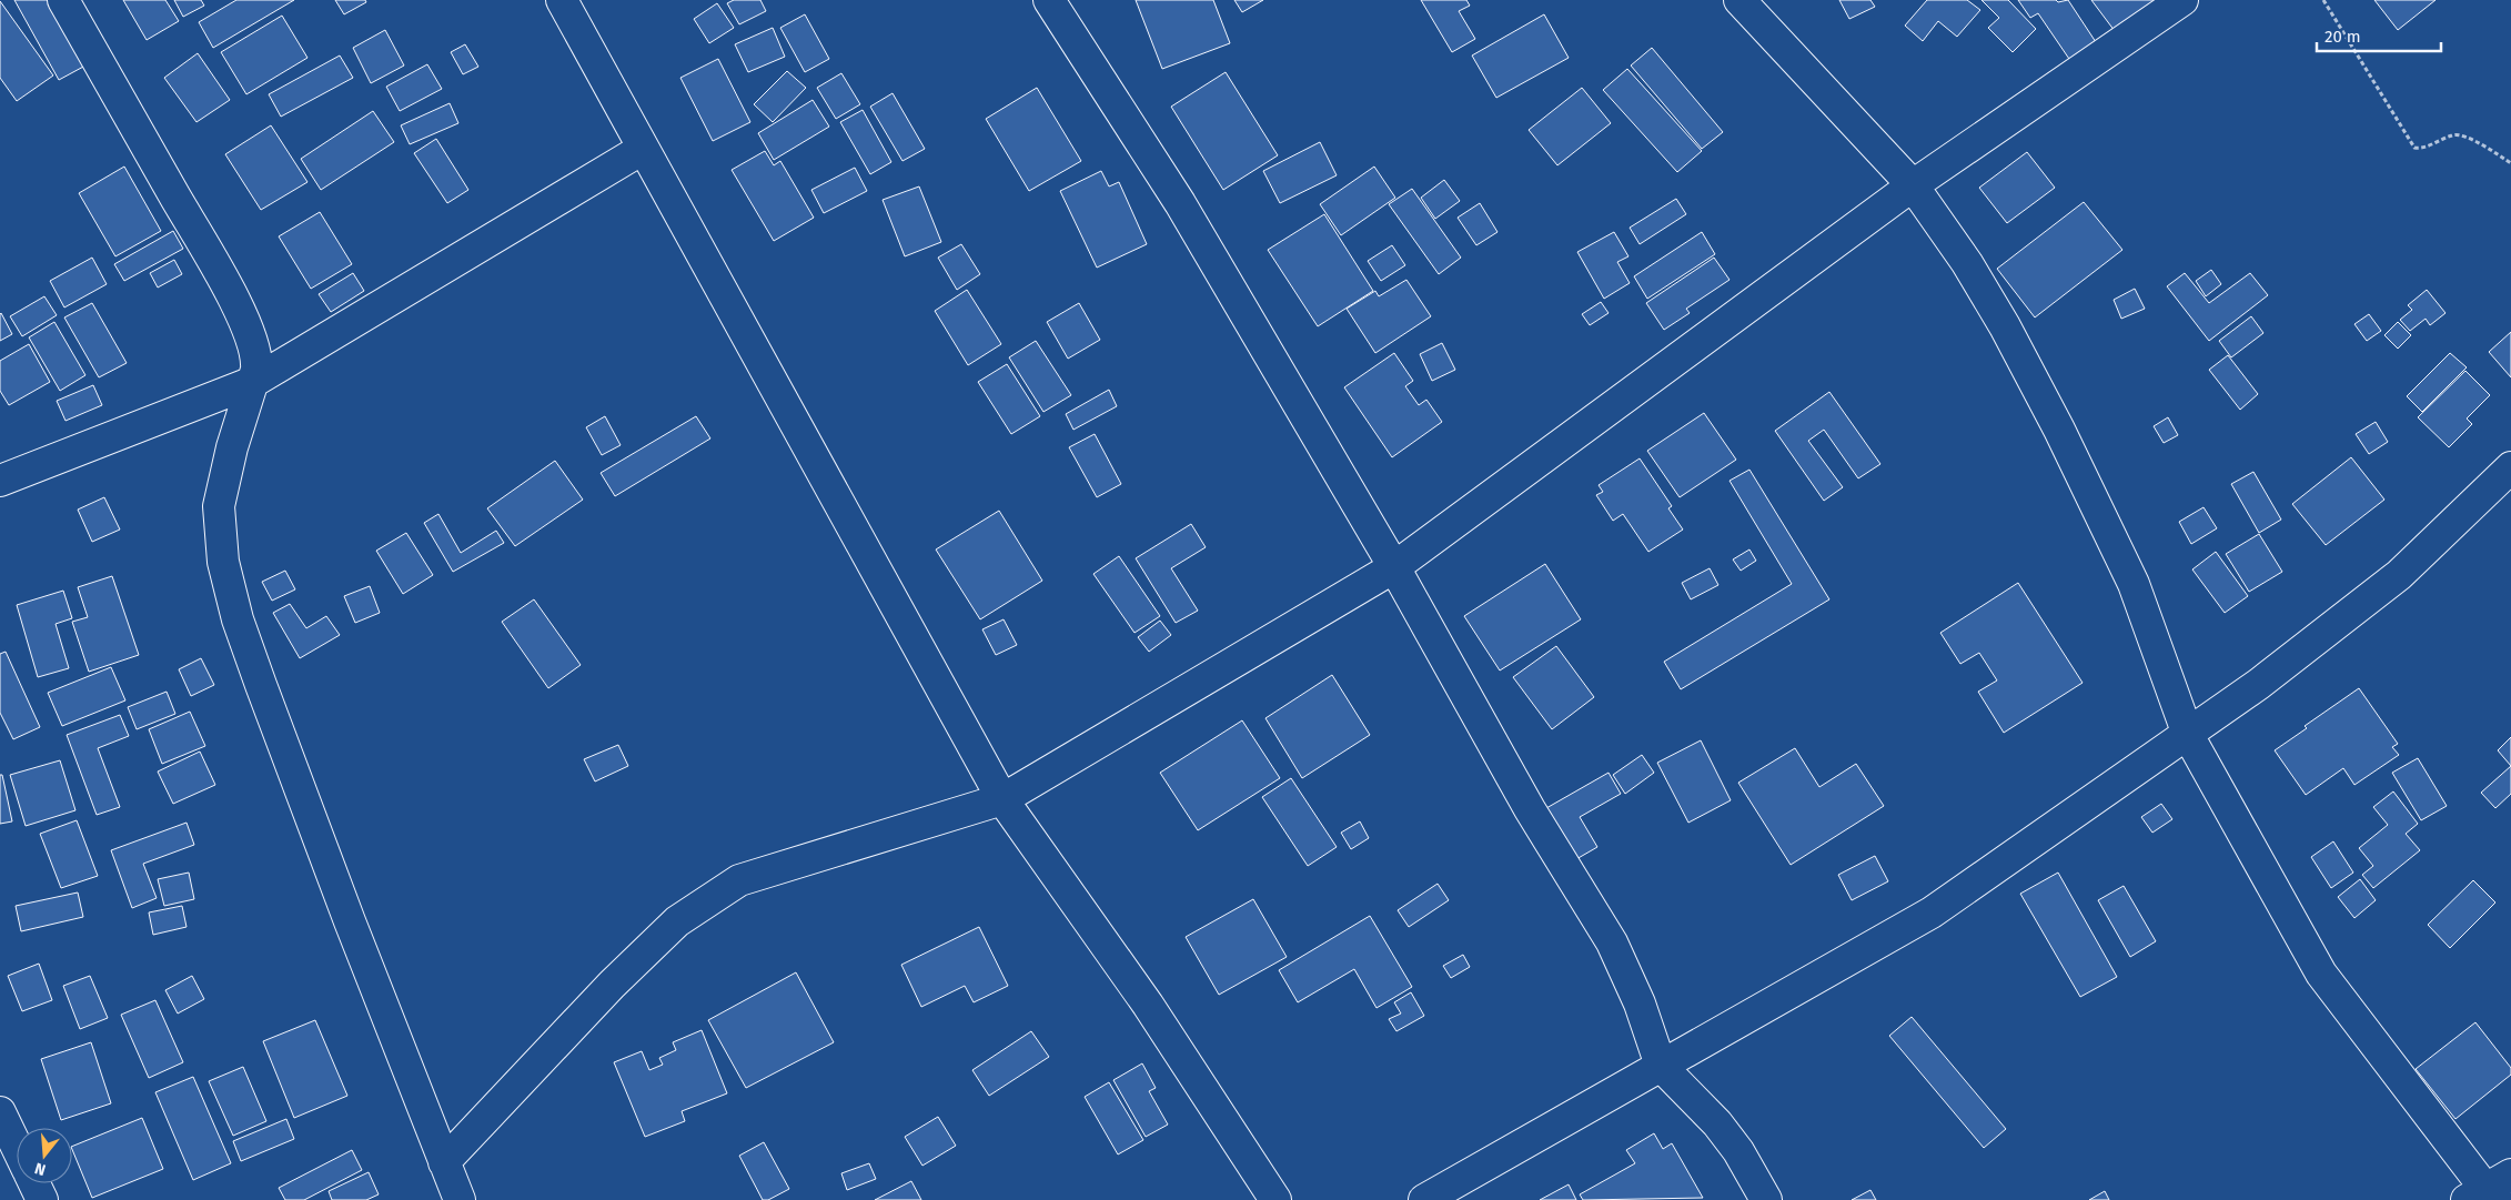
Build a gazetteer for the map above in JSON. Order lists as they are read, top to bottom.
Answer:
{
  "scale_bar": "20 m",
  "north": "bottom"
}
